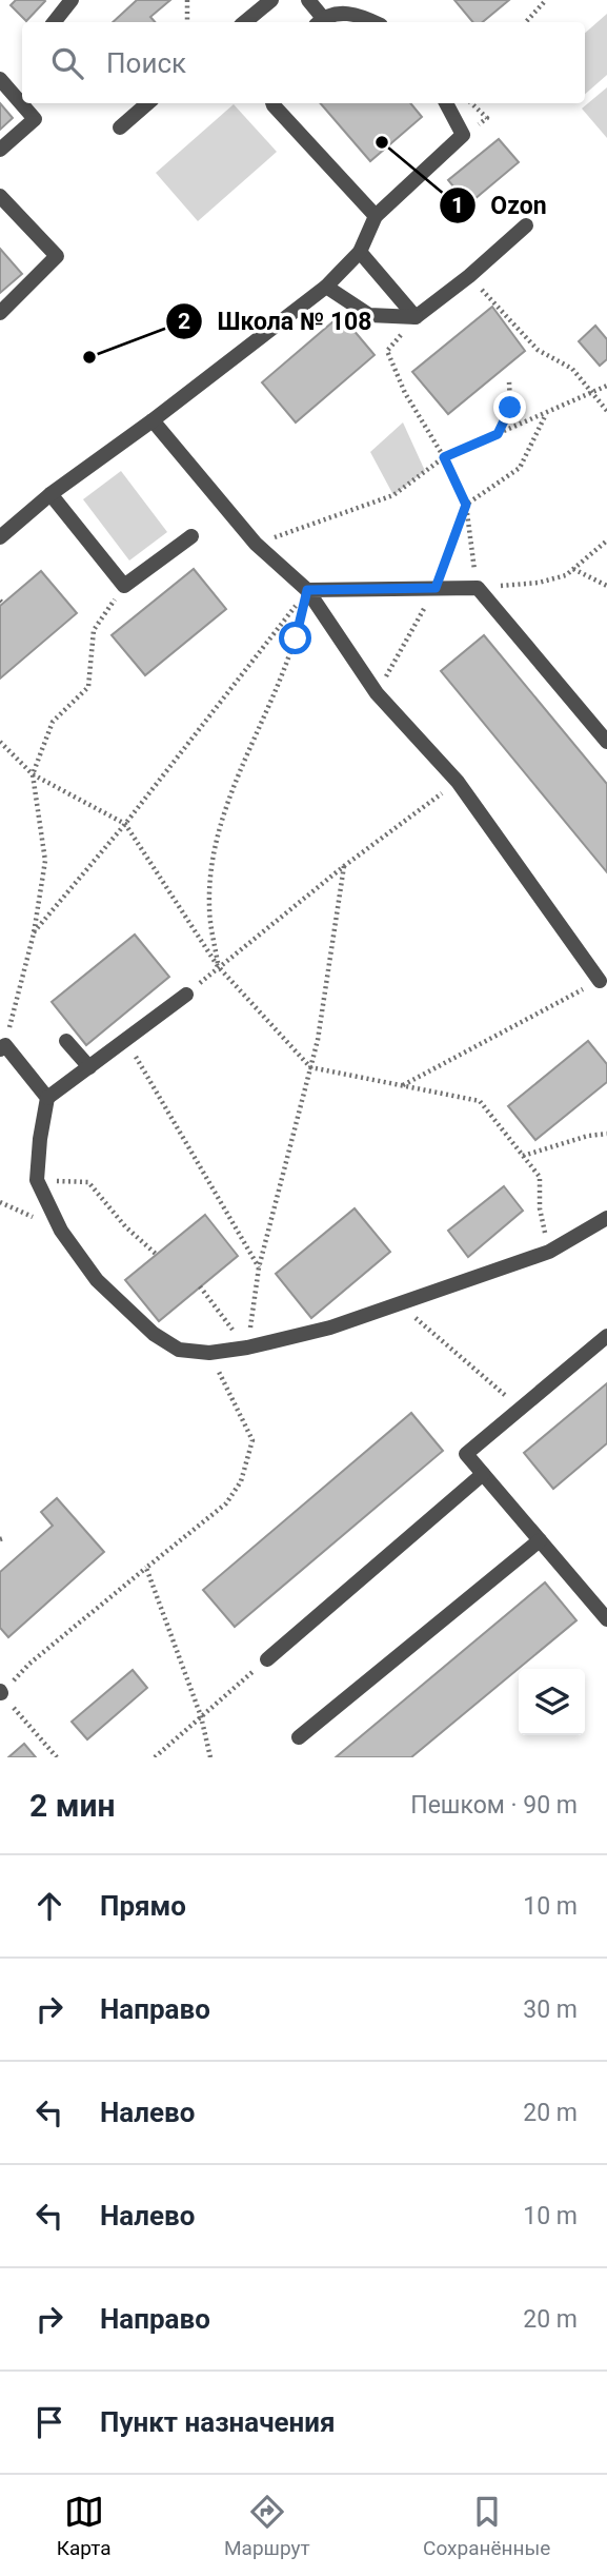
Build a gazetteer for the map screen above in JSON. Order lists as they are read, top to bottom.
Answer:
{
  "places": ["Ozon", "Школа № 108"],
  "page": {
    "search": "Поиск",
    "heading": ["2 мин", "Пешком · 90 m"],
    "list": [
      ["Прямо", "10 m"],
      ["Направо", "30 m"],
      ["Налево", "20 m"],
      ["Налево", "10 m"],
      ["Направо", "20 m"],
      "Пункт назначения"
    ],
    "nav": ["Карта", "Маршрут", "Сохранённые"]
  }
}
